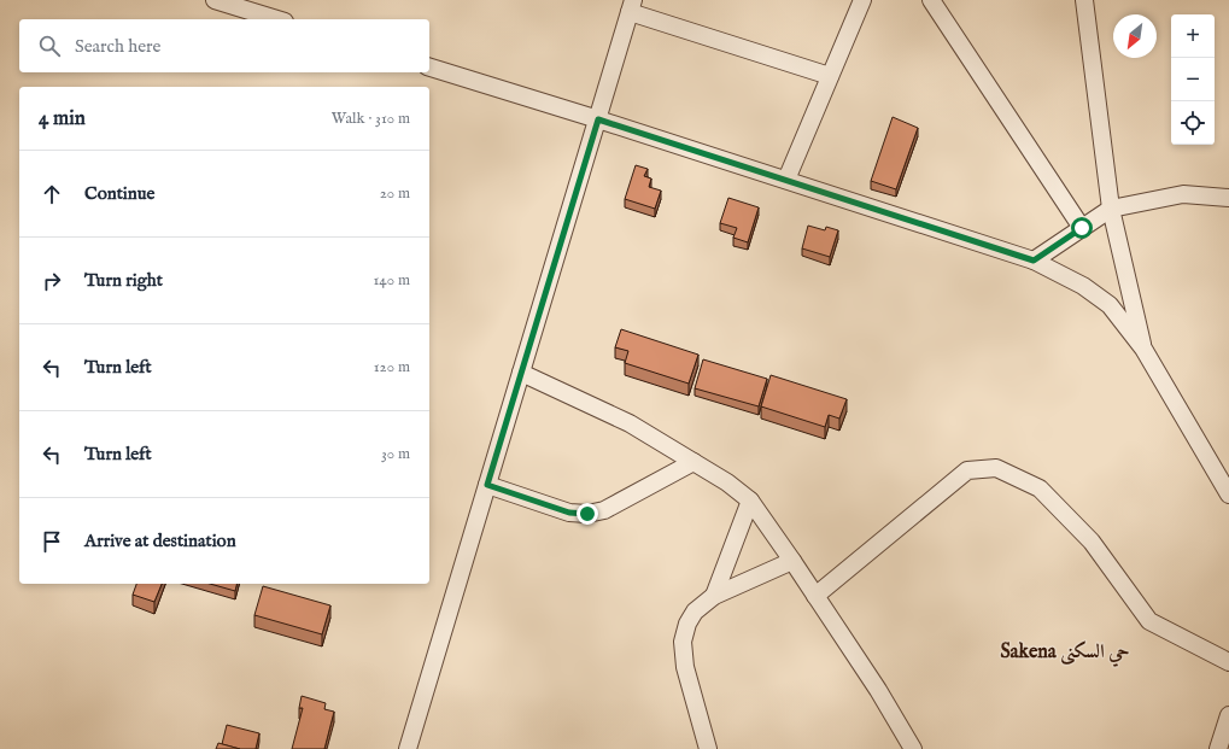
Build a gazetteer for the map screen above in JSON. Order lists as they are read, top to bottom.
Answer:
{
  "districts": ["Sakena حي السكنى"],
  "north": "bottom left",
  "page": {
    "map_buttons": ["+", "−"],
    "search": "Search here",
    "heading": ["4 min", "Walk · 310 m"],
    "list": [
      ["Continue", "20 m"],
      ["Turn right", "140 m"],
      ["Turn left", "120 m"],
      ["Turn left", "30 m"],
      "Arrive at destination"
    ]
  }
}
